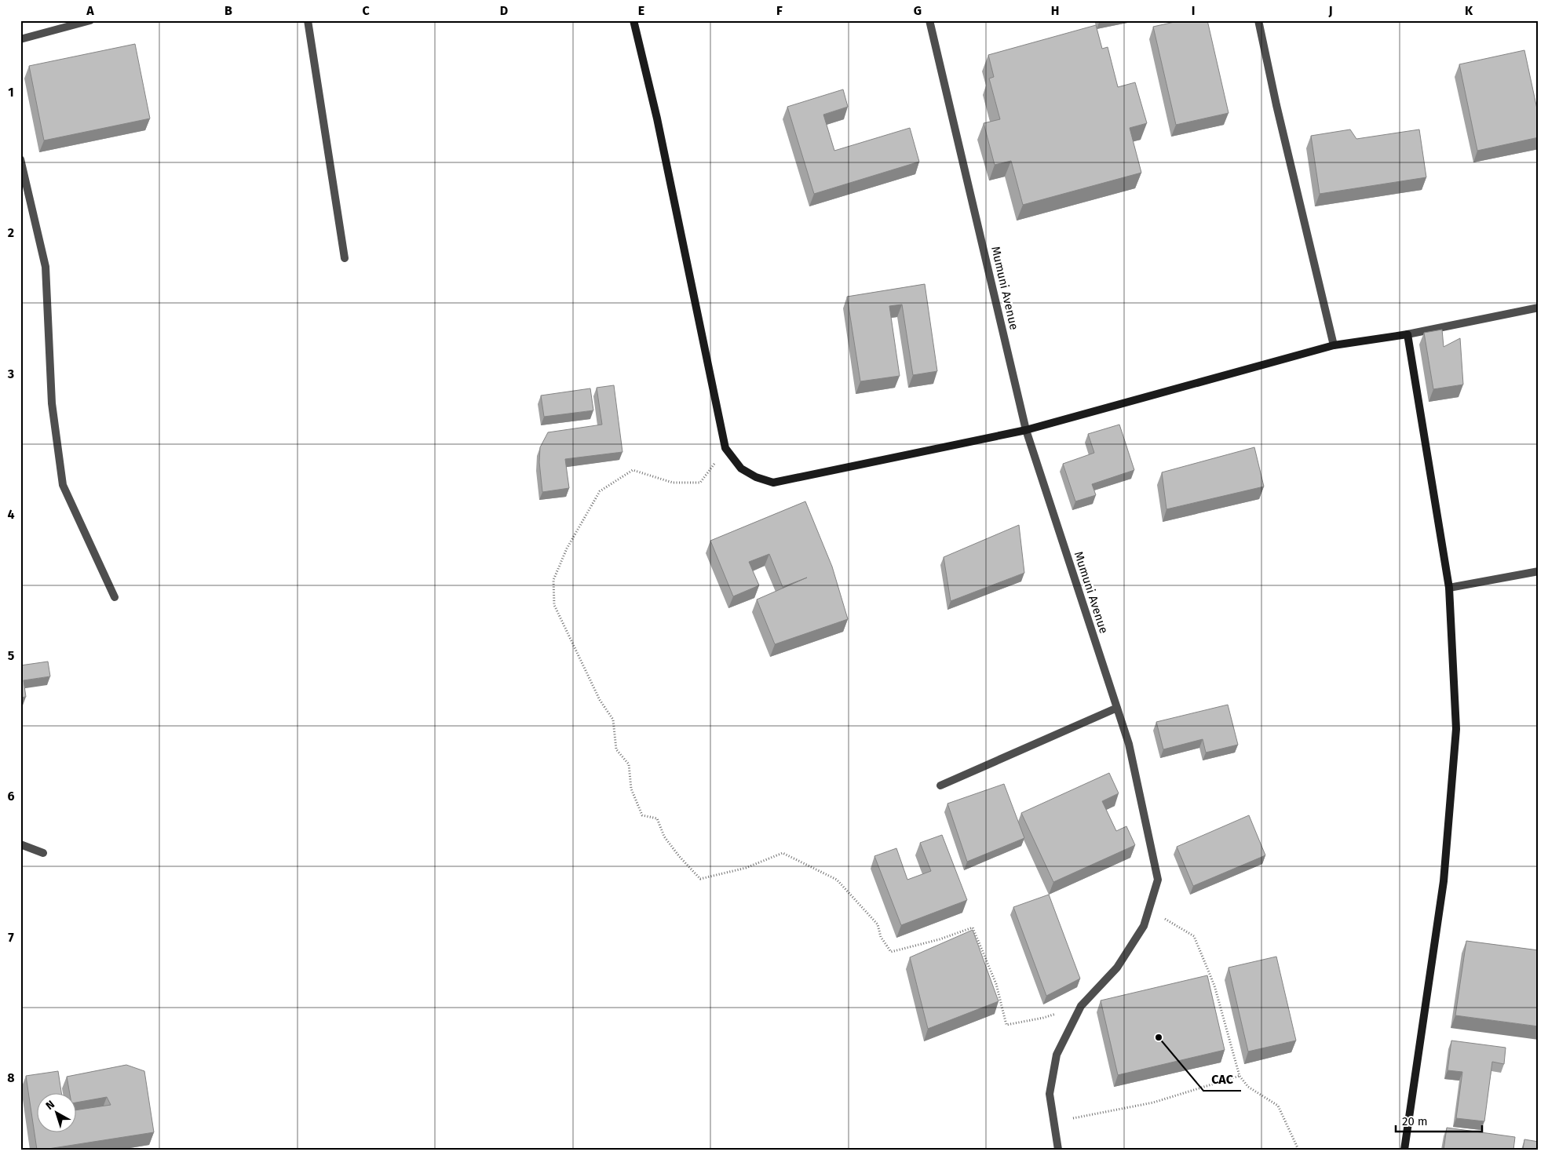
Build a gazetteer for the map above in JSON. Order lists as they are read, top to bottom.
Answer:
{
  "streets": {
    "street": ["Mumuni Avenue"]
  },
  "places": ["CAC"],
  "scale_bar": "20 m",
  "north": "top left",
  "grid": {
    "columns": [
      "A",
      "B",
      "C",
      "D",
      "E",
      "F",
      "G",
      "H",
      "I",
      "J",
      "K"
    ],
    "rows": [
      "1",
      "2",
      "3",
      "4",
      "5",
      "6",
      "7",
      "8"
    ]
  }
}
